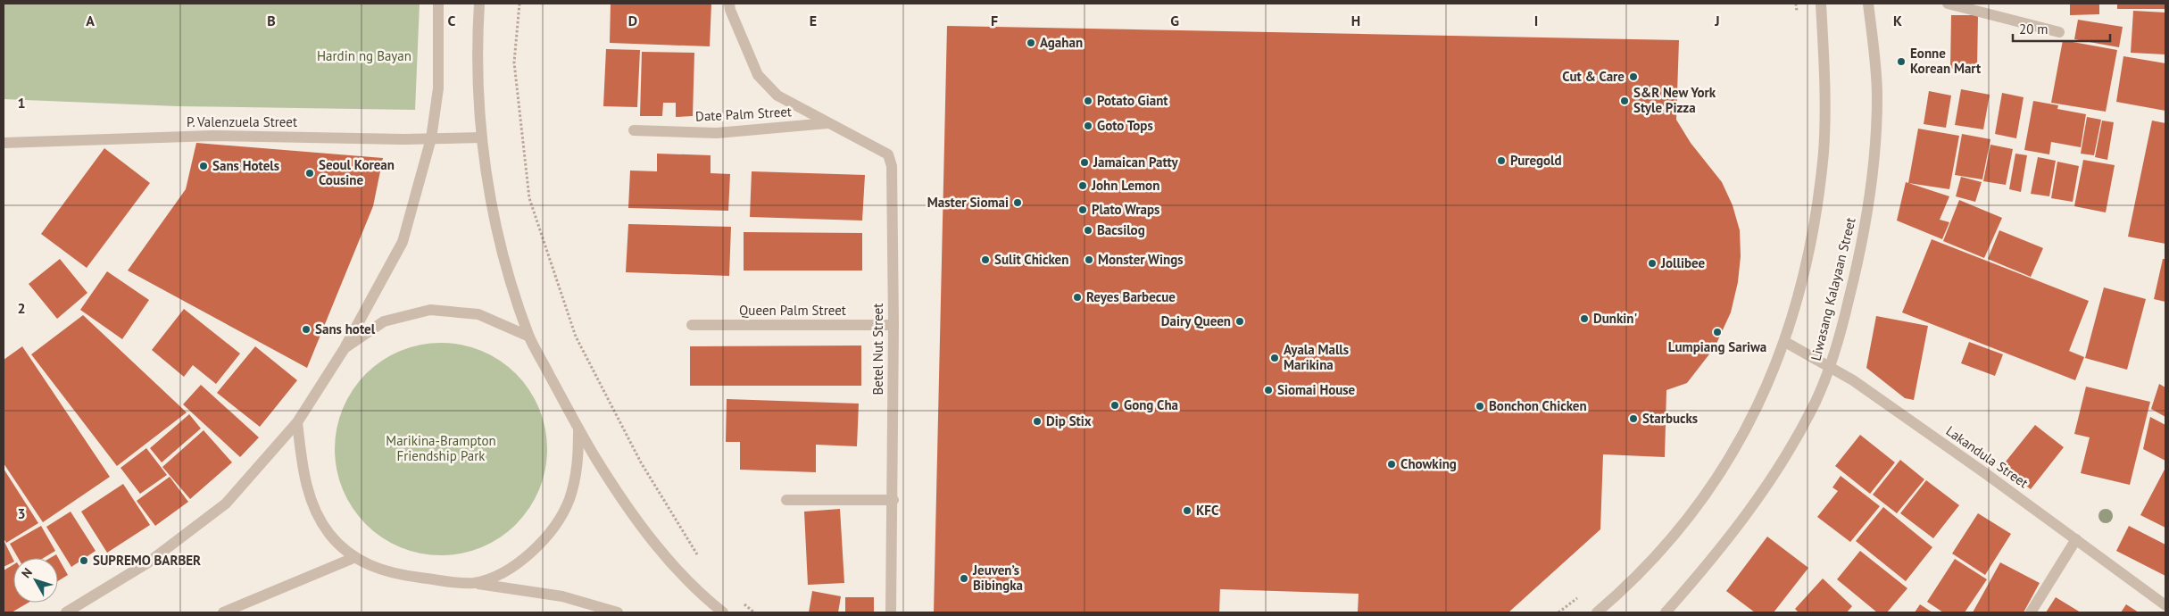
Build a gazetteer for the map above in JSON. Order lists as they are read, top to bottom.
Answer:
{
  "streets": {
    "street": [
      "Date Palm Street",
      "P. Valenzuela Street",
      "Liwasang Kalayaan Street",
      "Queen Palm Street",
      "Betel Nut Street",
      "Lakandula Street"
    ]
  },
  "crossings": [
    ["Date Palm Street", "Betel Nut Street"],
    ["Liwasang Kalayaan Street", "Lakandula Street"],
    ["Queen Palm Street", "Betel Nut Street"]
  ],
  "parks": ["Hardin ng Bayan", "Marikina-Brampton Friendship Park"],
  "places": [
    "Agahan",
    "Eonne Korean Mart",
    "Cut & Care",
    "Potato Giant",
    "S&R New York Style Pizza",
    "Goto Tops",
    "Puregold",
    "Jamaican Patty",
    "Sans Hotels",
    "Seoul Korean Cousine",
    "John Lemon",
    "Master Siomai",
    "Plato Wraps",
    "Bacsilog",
    "Sulit Chicken",
    "Monster Wings",
    "Jollibee",
    "Reyes Barbecue",
    "Dunkin'",
    "Dairy Queen",
    "Sans hotel",
    "Lumpiang Sariwa",
    "Ayala Malls Marikina",
    "Siomai House",
    "Gong Cha",
    "Bonchon Chicken",
    "Starbucks",
    "Dip Stix",
    "Chowking",
    "KFC",
    "SUPREMO BARBER",
    "Jeuven’s Bibingka"
  ],
  "scale_bar": "20 m",
  "north": "top left",
  "grid": {
    "columns": [
      "A",
      "B",
      "C",
      "D",
      "E",
      "F",
      "G",
      "H",
      "I",
      "J",
      "K"
    ],
    "rows": ["1", "2", "3"]
  }
}
